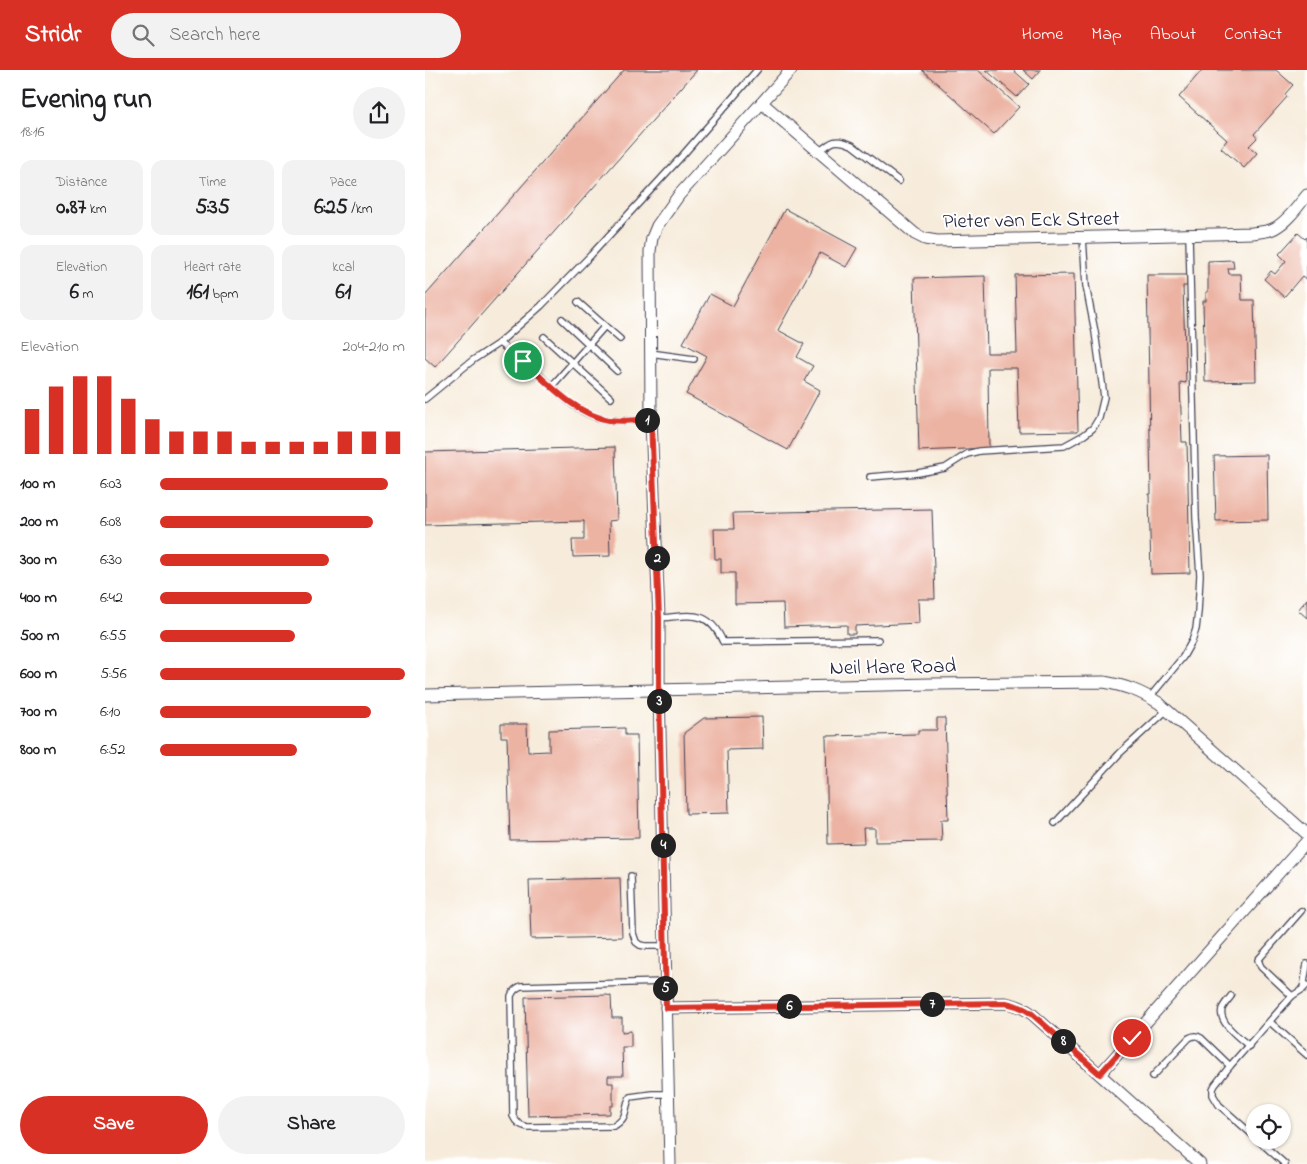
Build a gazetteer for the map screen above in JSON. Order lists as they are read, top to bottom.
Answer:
{
  "streets": {
    "street": ["Pieter van Eck Street", "Neil Hare Road"]
  },
  "page": {
    "header": "Stridr",
    "search": "Search here",
    "nav": [
      "Home",
      "Map",
      "About",
      "Contact"
    ],
    "heading": ["Evening run", "18:16"],
    "stats": [
      ["Distance", "0.87 km"],
      ["Time", "5:35"],
      ["Pace", "6:25 /km"],
      ["Elevation", "6 m"],
      ["Heart rate", "161 bpm"],
      ["kcal", "61"]
    ],
    "chart": ["Elevation", "204–210 m"],
    "pins": [
      "1",
      "2",
      "3",
      "4",
      "5",
      "7",
      "6",
      "8"
    ],
    "list": [
      {
        "name": "100 m",
        "note": "6:03"
      },
      {
        "name": "200 m",
        "note": "6:08"
      },
      {
        "name": "300 m",
        "note": "6:30"
      },
      {
        "name": "400 m",
        "note": "6:42"
      },
      {
        "name": "500 m",
        "note": "6:55"
      },
      {
        "name": "600 m",
        "note": "5:56"
      },
      {
        "name": "700 m",
        "note": "6:10"
      },
      {
        "name": "800 m",
        "note": "6:52"
      }
    ],
    "buttons": ["Save", "Share"]
  }
}
